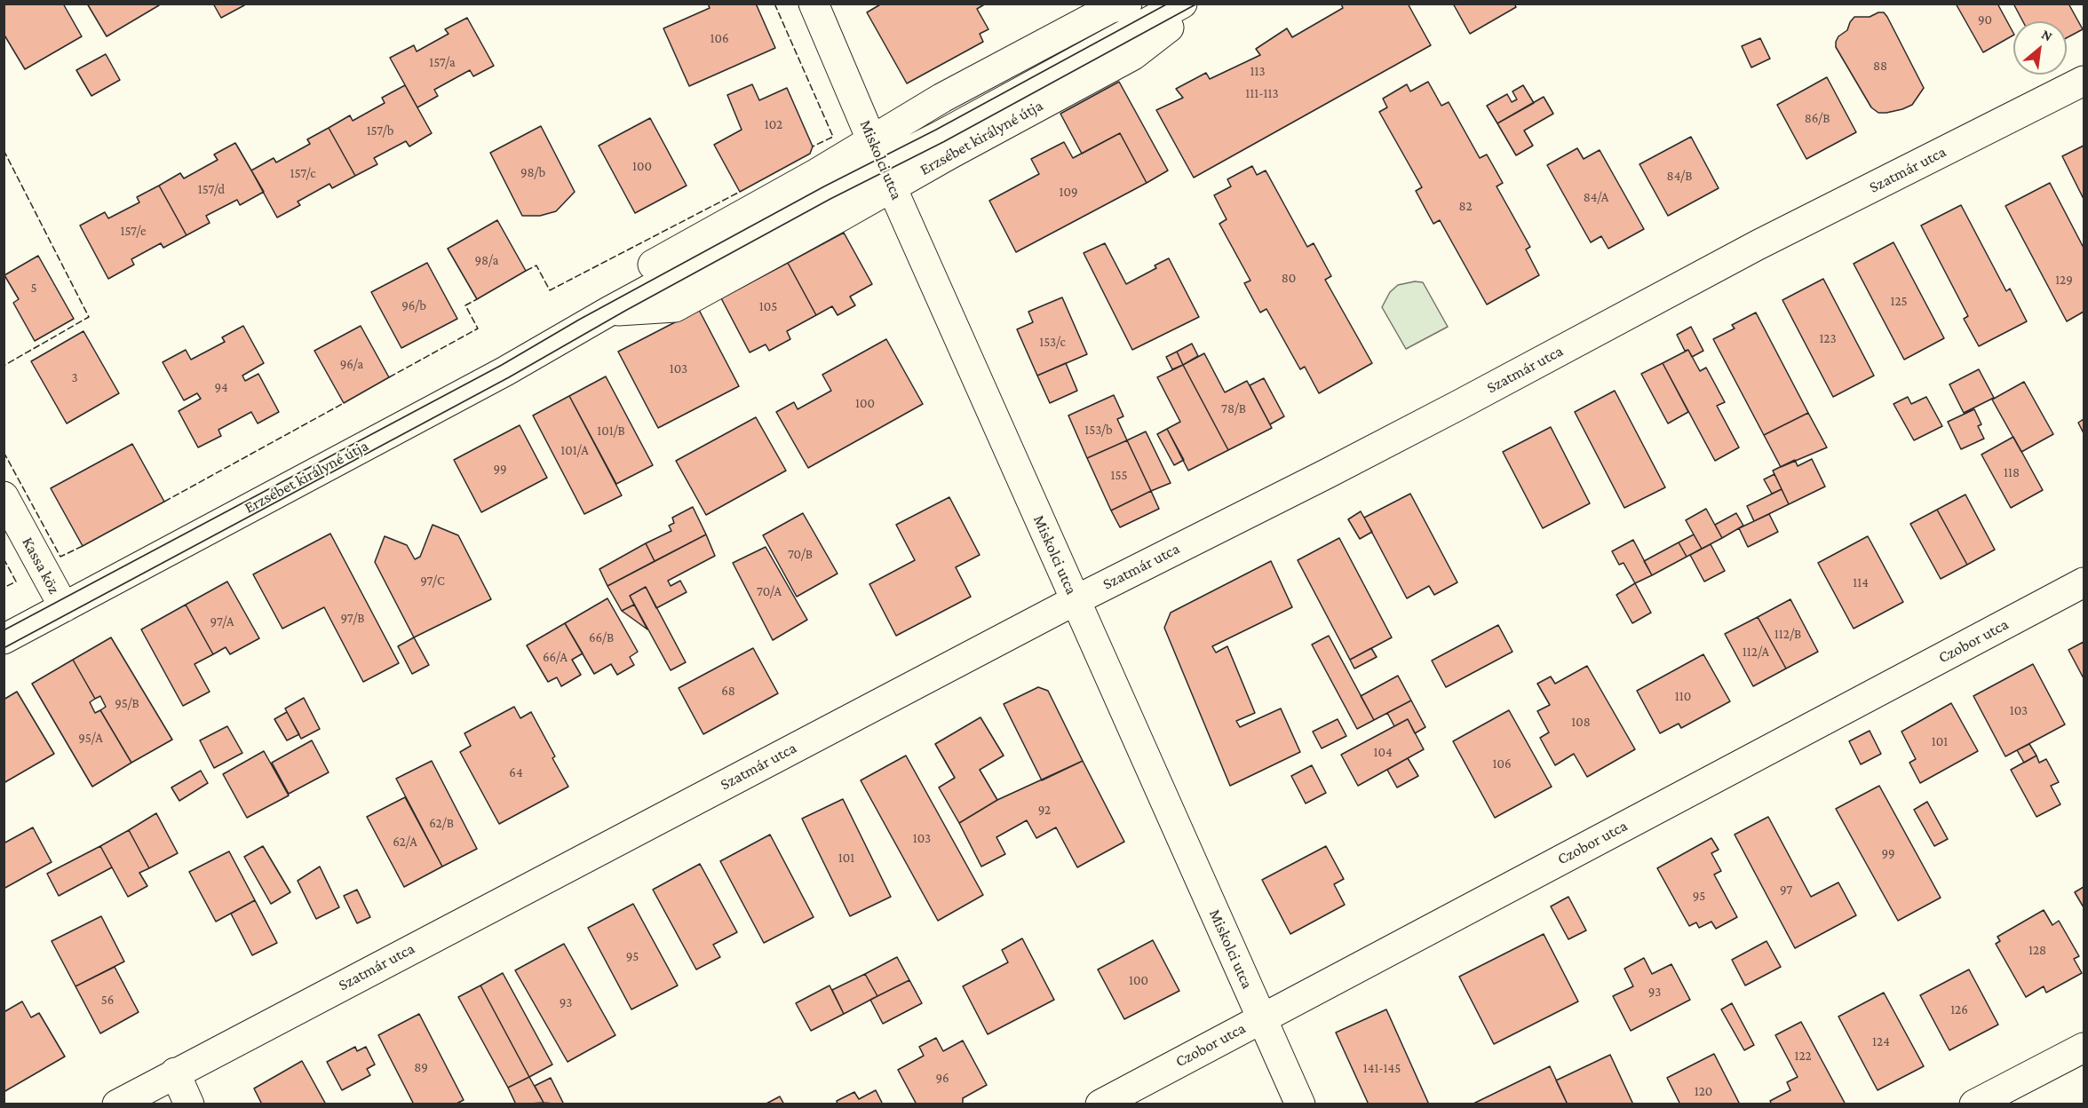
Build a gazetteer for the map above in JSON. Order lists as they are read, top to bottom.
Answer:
{
  "streets": {
    "street": [
      "Erzsébet királyné útja",
      "Miskolci utca",
      "Szatmár utca",
      "Kassa köz",
      "Czobor utca"
    ]
  },
  "crossings": [
    ["Erzsébet királyné útja", "Miskolci utca"],
    ["Erzsébet királyné útja", "Kassa köz"],
    ["Miskolci utca", "Szatmár utca"],
    ["Miskolci utca", "Czobor utca"]
  ],
  "house_numbers": [
    "90",
    "106",
    "157/a",
    "88",
    "113",
    "111-113",
    "86/B",
    "102",
    "157/b",
    "100",
    "98/b",
    "157/c",
    "84/B",
    "157/d",
    "109",
    "84/A",
    "82",
    "157/e",
    "98/a",
    "80",
    "129",
    "5",
    "125",
    "96/b",
    "105",
    "123",
    "153/c",
    "96/a",
    "103",
    "3",
    "94",
    "100",
    "78/B",
    "153/b",
    "101/B",
    "101/A",
    "99",
    "118",
    "155",
    "70/B",
    "97/C",
    "114",
    "70/A",
    "97/B",
    "97/A",
    "112/B",
    "66/B",
    "112/A",
    "66/A",
    "68",
    "110",
    "95/B",
    "103",
    "108",
    "95/A",
    "101",
    "104",
    "106",
    "64",
    "92",
    "62/B",
    "103",
    "62/A",
    "99",
    "101",
    "97",
    "95",
    "128",
    "95",
    "100",
    "93",
    "56",
    "93",
    "126",
    "124",
    "122",
    "89",
    "141-145",
    "96",
    "120"
  ],
  "north": "top right"
}
